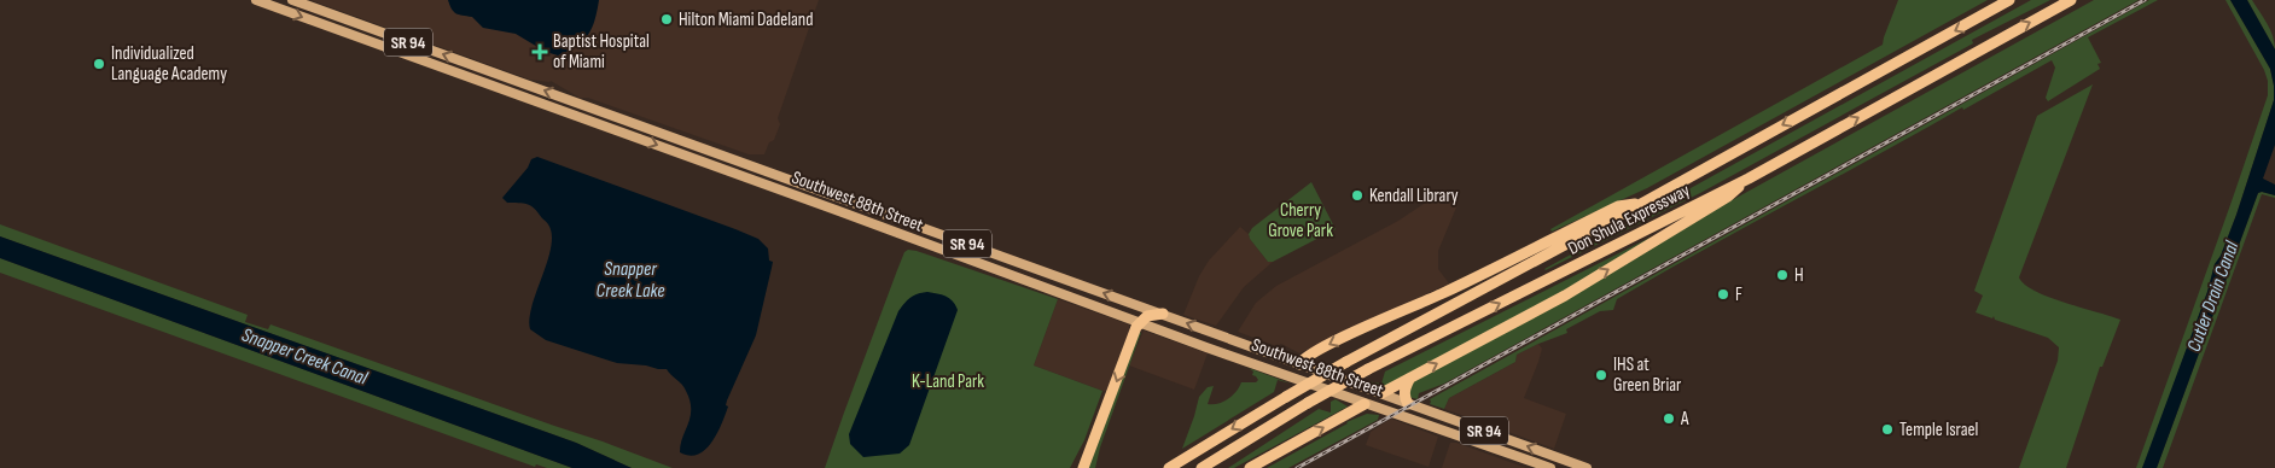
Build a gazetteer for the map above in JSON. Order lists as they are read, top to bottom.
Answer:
{
  "streets": {
    "highway": ["Don Shula Expressway"],
    "main road": ["SR 94", "Southwest 88th Street"]
  },
  "water": ["Snapper Creek Lake", "Cutler Drain Canal", "Snapper Creek Canal"],
  "parks": ["Cherry Grove Park", "K-Land Park"],
  "places": {
    "other": [
      "Hilton Miami Dadeland",
      "Individualized Language Academy",
      "Kendall Library",
      "H",
      "F",
      "IHS at Green Briar",
      "A",
      "Temple Israel"
    ],
    "health": ["Baptist Hospital of Miami"]
  }
}
